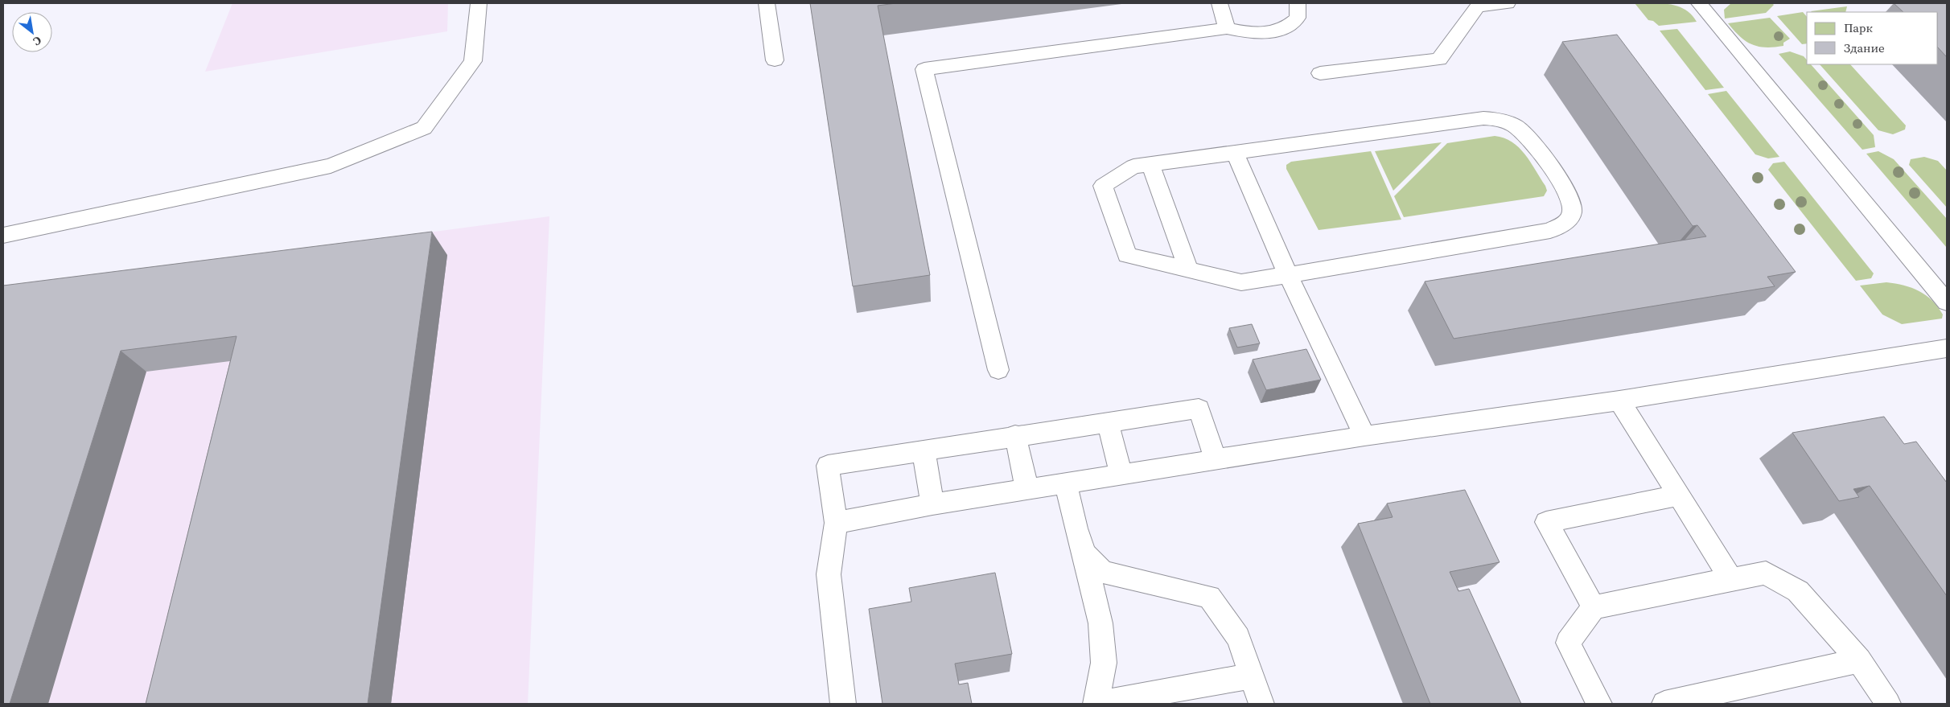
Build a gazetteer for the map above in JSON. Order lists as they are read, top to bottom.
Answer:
{
  "legend": ["Парк", "Здание"],
  "north": "bottom right"
}
